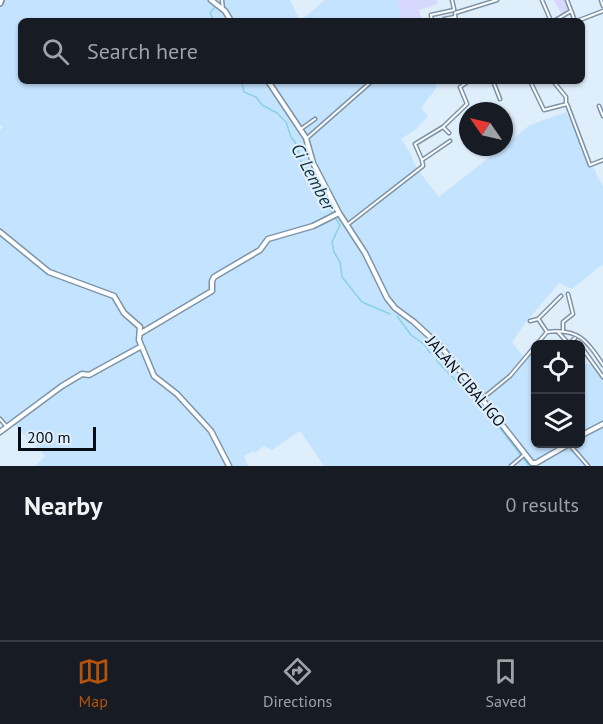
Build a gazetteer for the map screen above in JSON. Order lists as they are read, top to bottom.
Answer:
{
  "streets": {
    "main road": ["JALAN CIBALIGO"]
  },
  "water": ["Ci Lember"],
  "scale_bar": "200 m",
  "north": "top left",
  "page": {
    "search": "Search here",
    "scale": "200 m",
    "heading": ["Nearby", "0 results"],
    "nav": ["Map", "Directions", "Saved"]
  }
}
